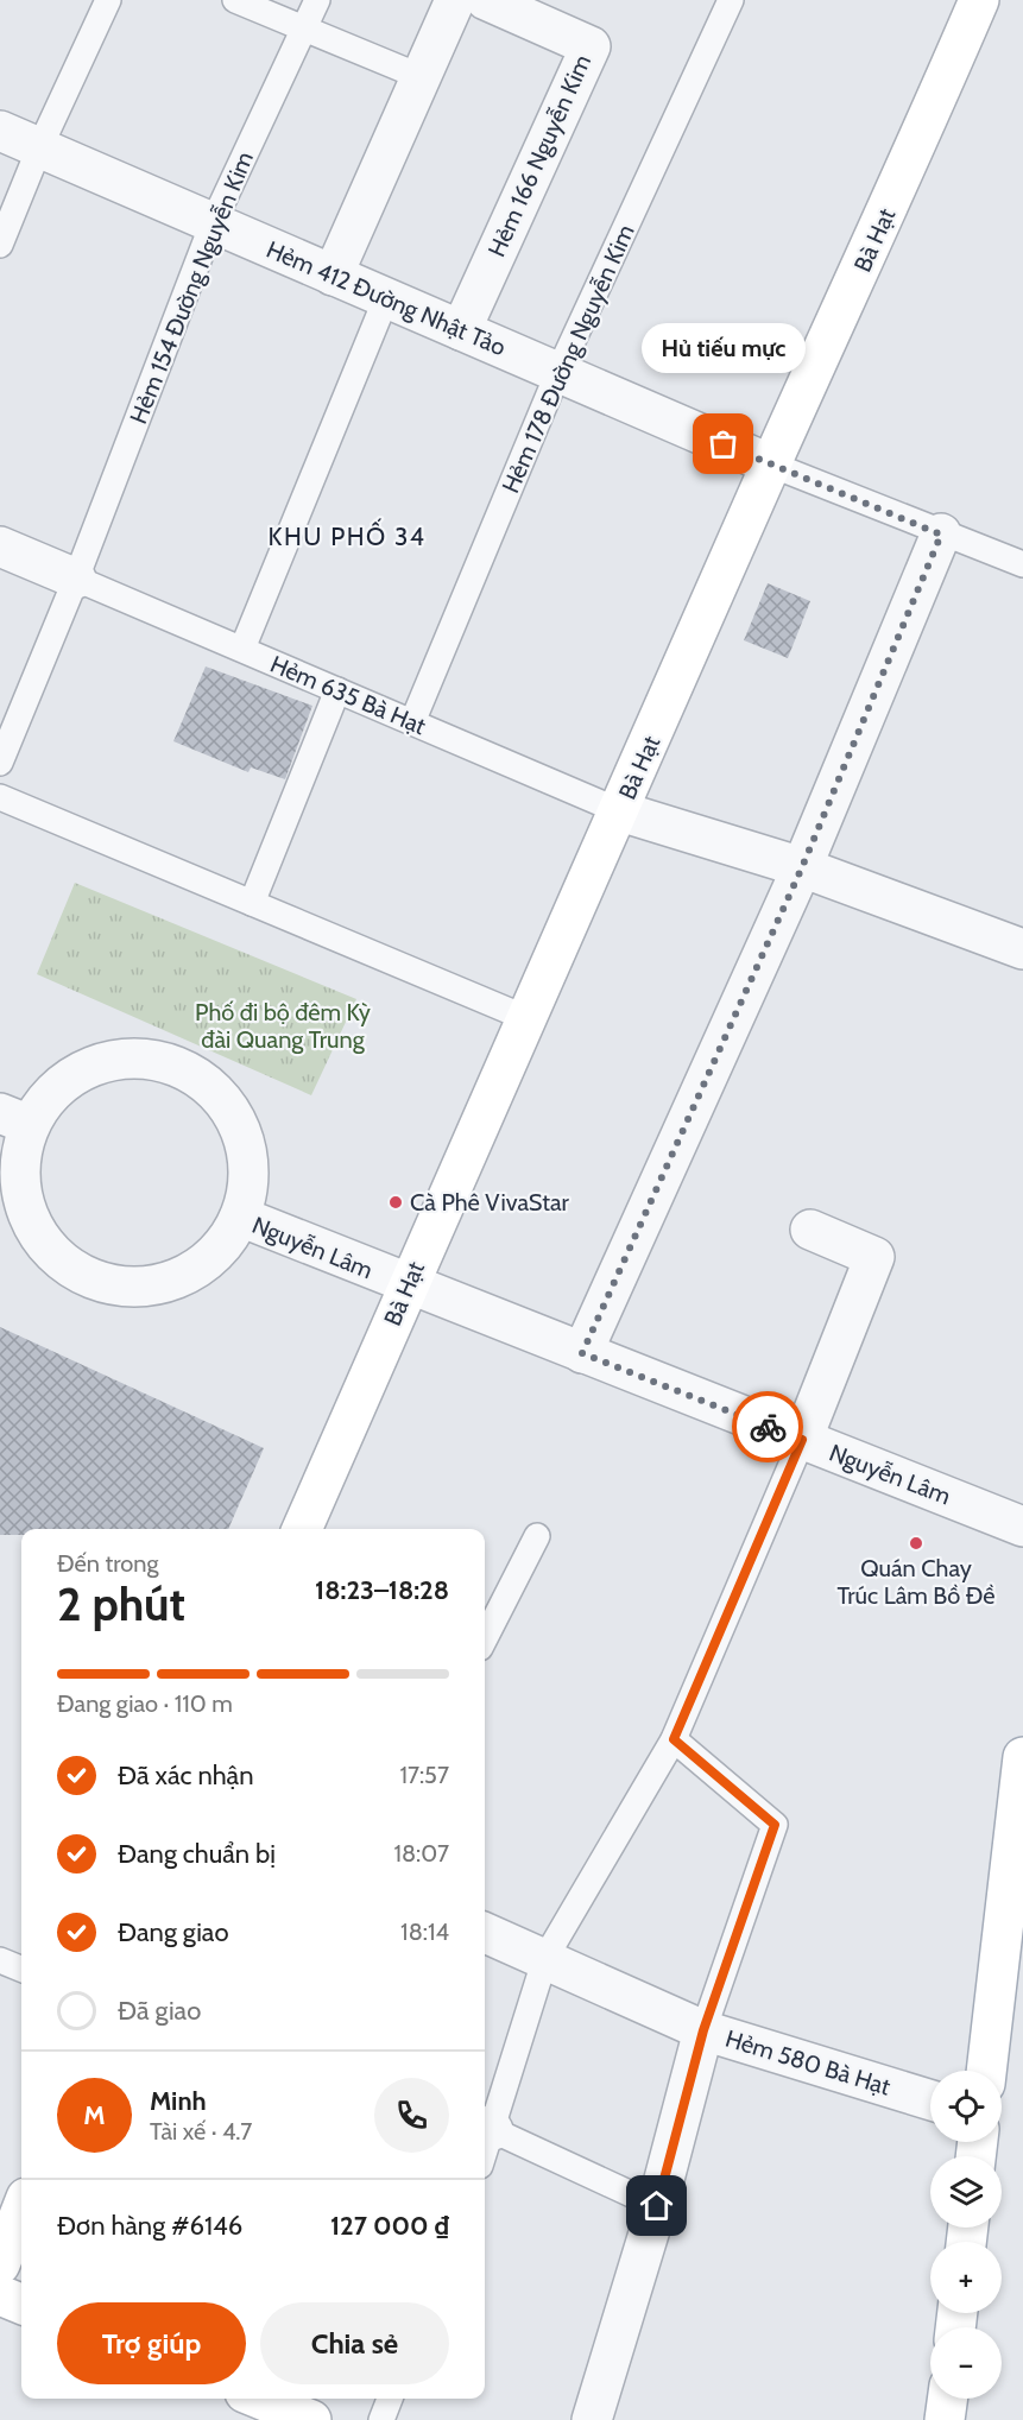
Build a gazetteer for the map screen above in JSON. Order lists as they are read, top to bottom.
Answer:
{
  "streets": {
    "street": [
      "Hẻm 166 Nguyễn Kim",
      "Bà Hạt",
      "Hẻm 412 Đường Nhật Tảo",
      "Nguyễn Lâm",
      "Hẻm 580 Bà Hạt"
    ],
    "lane": ["Hẻm 154 Đường Nguyễn Kim", "Hẻm 178 Đường Nguyễn Kim", "Hẻm 635 Bà Hạt"]
  },
  "crossings": [
    ["Hẻm 166 Nguyễn Kim", "Hẻm 412 Đường Nhật Tảo"],
    ["Bà Hạt", "Hẻm 412 Đường Nhật Tảo"],
    ["Bà Hạt", "Hẻm 635 Bà Hạt"],
    ["Bà Hạt", "Nguyễn Lâm"],
    ["Hẻm 154 Đường Nguyễn Kim", "Hẻm 412 Đường Nhật Tảo"],
    ["Hẻm 154 Đường Nguyễn Kim", "Hẻm 635 Bà Hạt"],
    ["Hẻm 412 Đường Nhật Tảo", "Hẻm 178 Đường Nguyễn Kim"],
    ["Hẻm 178 Đường Nguyễn Kim", "Hẻm 635 Bà Hạt"]
  ],
  "districts": ["KHU PHỐ 34"],
  "parks": ["Phố đi bộ đêm Kỳ đài Quang Trung"],
  "places": ["Hủ tiếu mực", "Cà Phê VivaStar", "Quán Chay Trúc Lâm Bồ Đề"],
  "page": {
    "bubble": "Hủ tiếu mực",
    "heading": ["2 phút", "Đến trong", "18:23–18:28"],
    "panel": [
      "Minh",
      "Tài xế · 4.7",
      "Đơn hàng #6146",
      "127 000 ₫"
    ],
    "bar": "Đang giao · 110 m",
    "list": [
      ["Đã xác nhận", "17:57"],
      ["Đang chuẩn bị", "18:07"],
      ["Đang giao", "18:14"],
      "Đã giao"
    ],
    "map_buttons": ["+", "−"],
    "round": "M",
    "buttons": ["Trợ giúp", "Chia sẻ"]
  }
}
